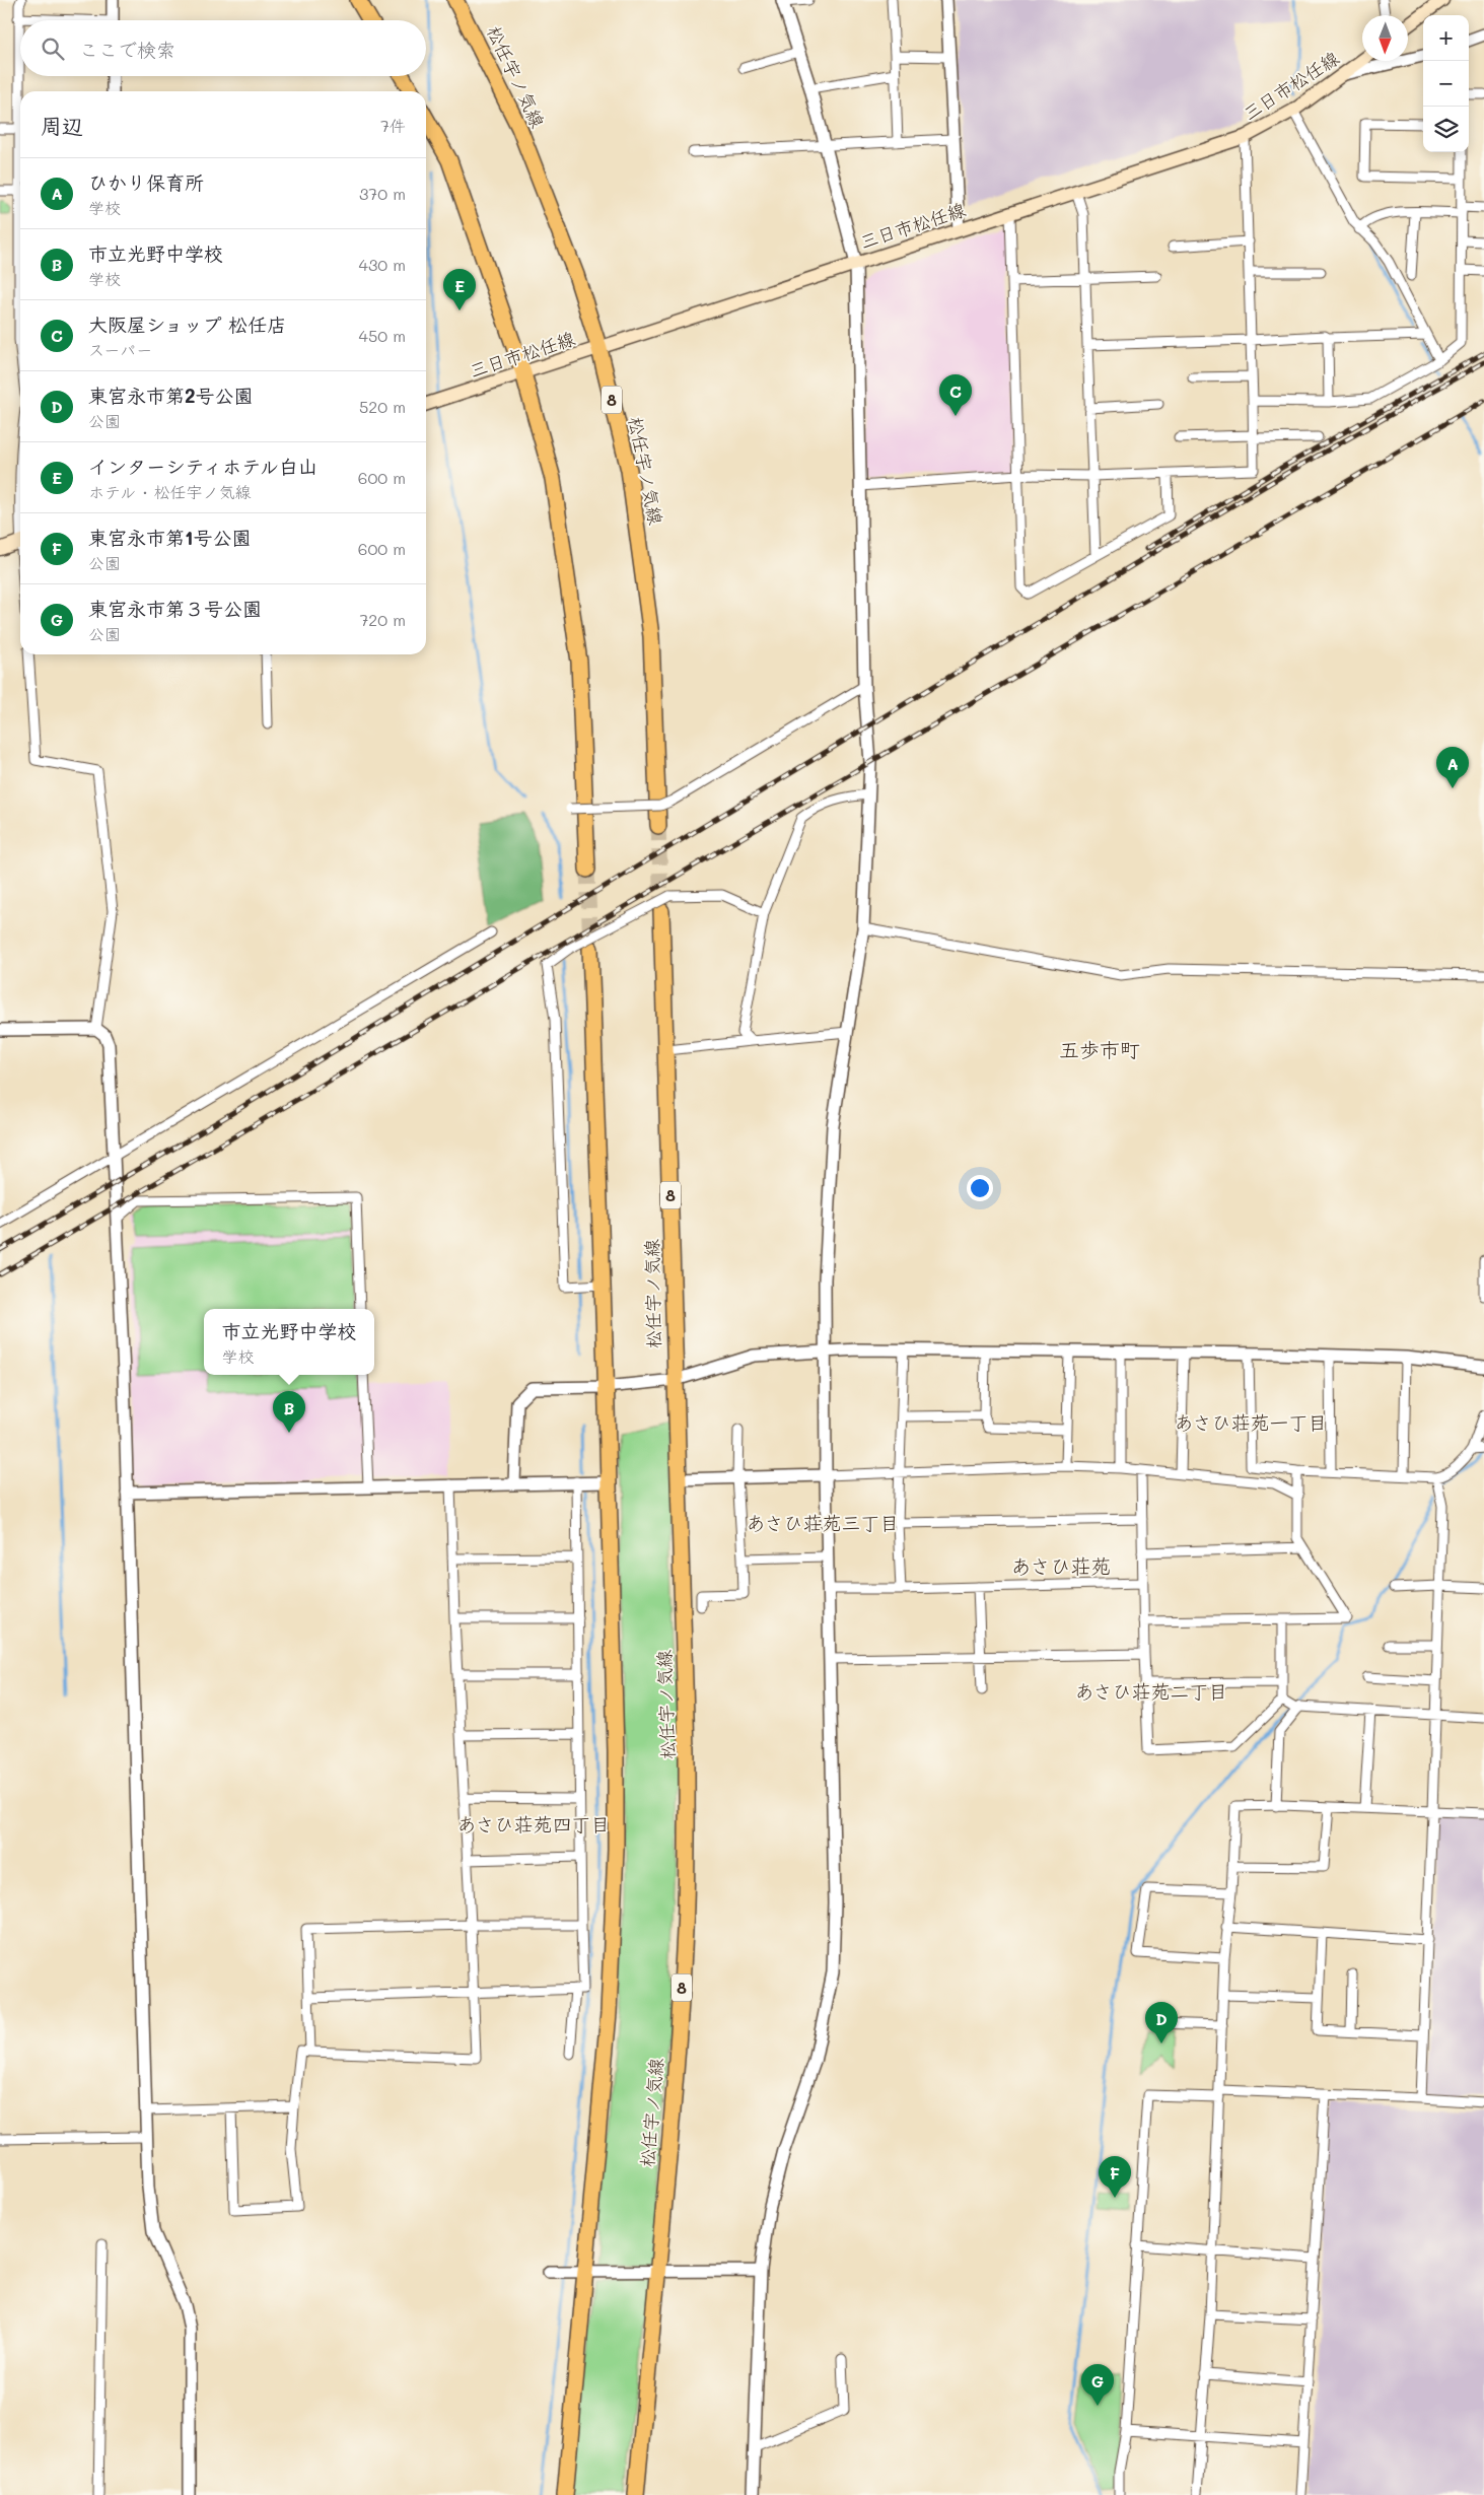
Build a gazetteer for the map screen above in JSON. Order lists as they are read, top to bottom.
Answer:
{
  "streets": {
    "main road": ["松任宇ノ気線", "三日市松任線", "8"]
  },
  "crossings": [
    ["松任宇ノ気線", "三日市松任線"]
  ],
  "districts": [
    "五歩市町",
    "あさひ荘苑一丁目",
    "あさひ荘苑三丁目",
    "あさひ荘苑",
    "あさひ荘苑二丁目",
    "あさひ荘苑四丁目"
  ],
  "north": "bottom",
  "page": {
    "map_buttons": ["+", "−"],
    "search": "ここで検索",
    "heading": ["周辺", "7件"],
    "list": [
      {
        "mark": "A",
        "name": "ひかり保育所",
        "note": "学校",
        "value": "370 m"
      },
      {
        "mark": "B",
        "name": "市立光野中学校",
        "note": "学校",
        "value": "430 m"
      },
      {
        "mark": "C",
        "name": "大阪屋ショップ 松任店",
        "note": "スーパー",
        "value": "450 m"
      },
      {
        "mark": "D",
        "name": "東宮永市第2号公園",
        "note": "公園",
        "value": "520 m"
      },
      {
        "mark": "E",
        "name": "インターシティホテル白山",
        "note": "ホテル · 松任宇ノ気線",
        "value": "600 m"
      },
      {
        "mark": "F",
        "name": "東宮永市第1号公園",
        "note": "公園",
        "value": "600 m"
      },
      {
        "mark": "G",
        "name": "東宮永市第３号公園",
        "note": "公園",
        "value": "720 m"
      }
    ],
    "pins": [
      "E",
      "C",
      "A",
      "B",
      "D",
      "F",
      "G"
    ],
    "popup": ["市立光野中学校", "学校"]
  }
}
